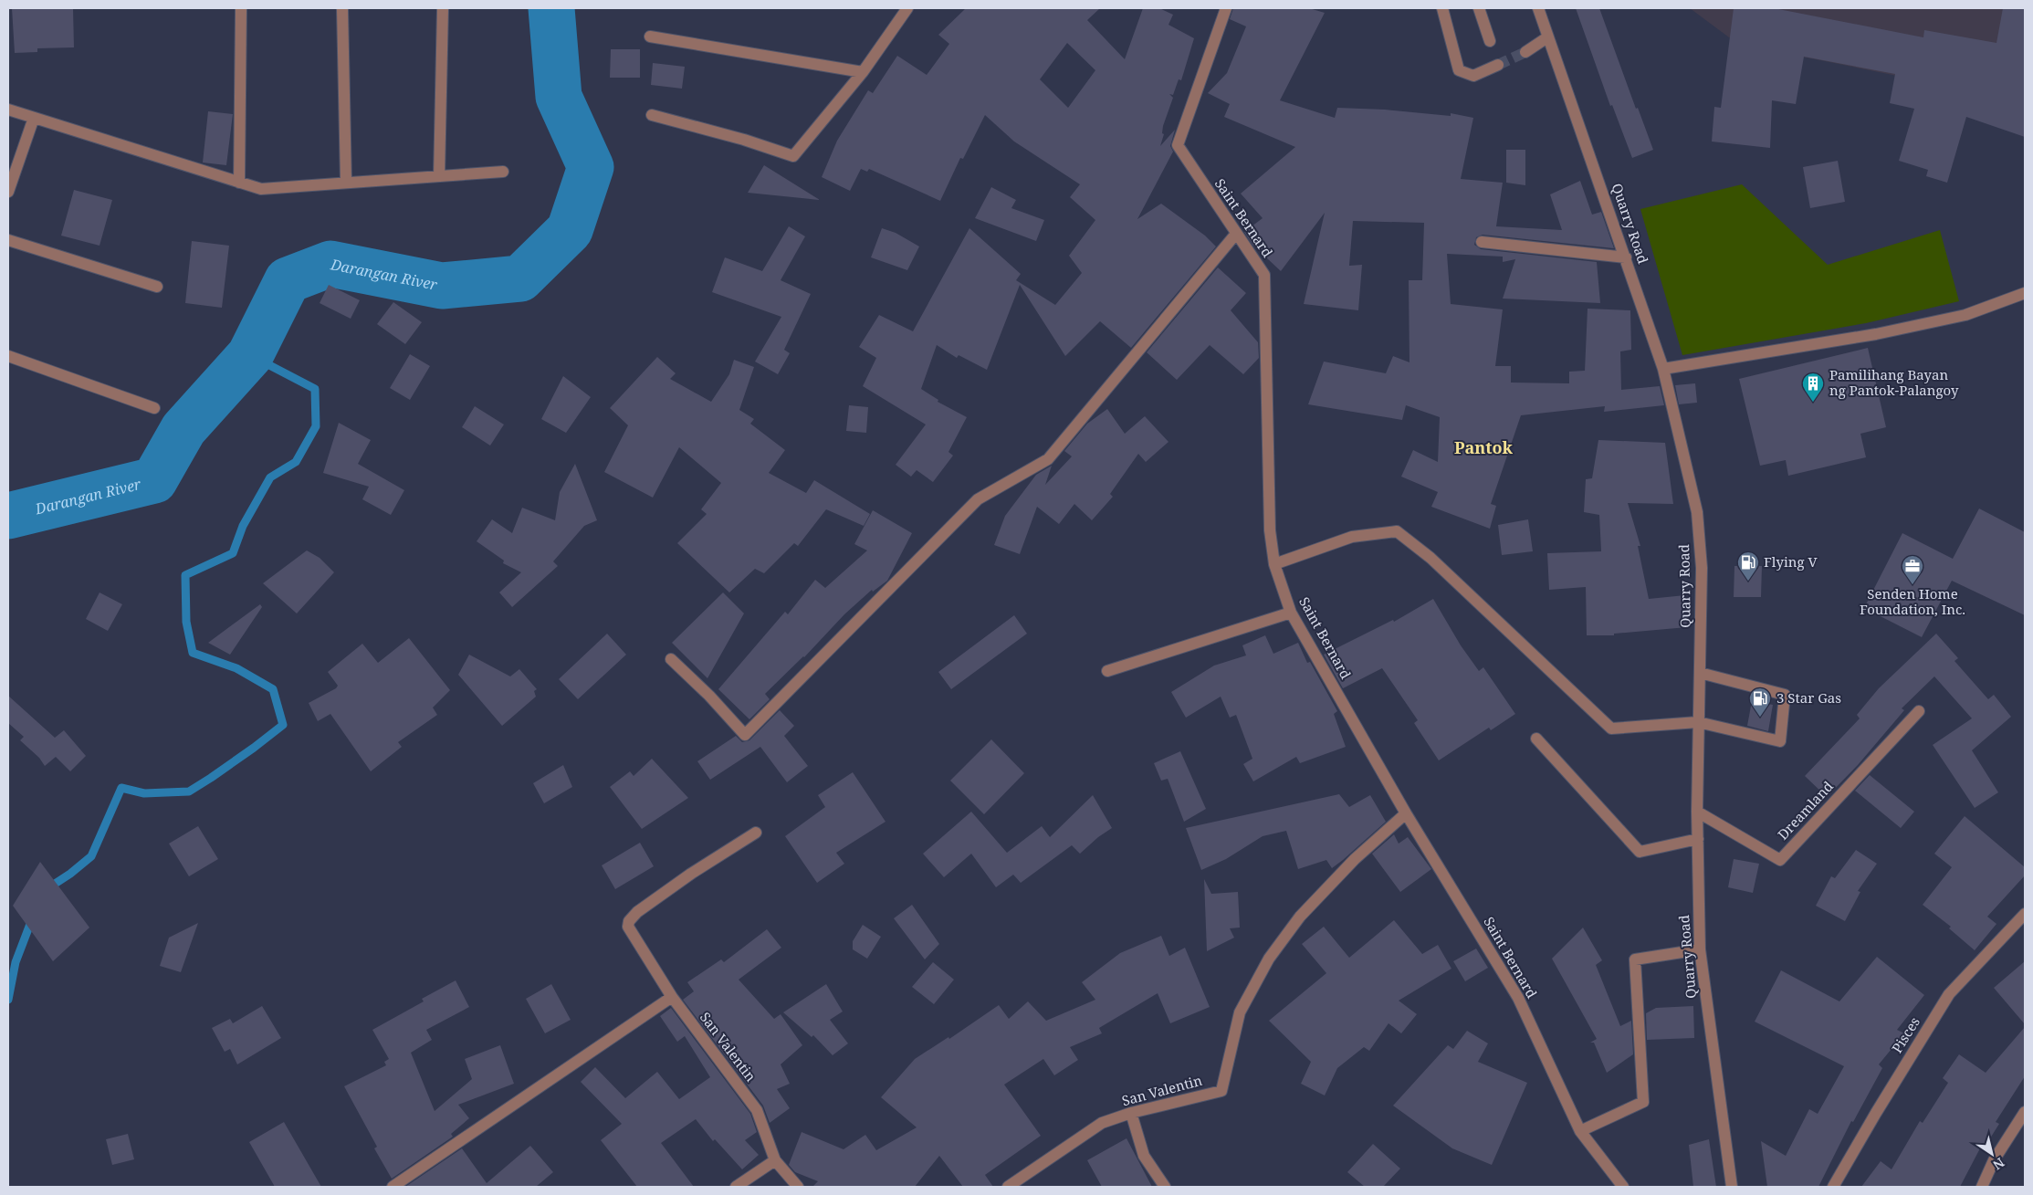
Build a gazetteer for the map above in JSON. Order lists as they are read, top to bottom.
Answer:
{
  "streets": {
    "street": [
      "Saint Bernard",
      "Quarry Road",
      "Dreamland",
      "Pisces",
      "San Valentin"
    ]
  },
  "crossings": [
    ["Saint Bernard", "San Valentin"],
    ["Quarry Road", "Dreamland"]
  ],
  "districts": ["Pantok"],
  "water": ["Darangan River"],
  "places": {
    "building": ["Pamilihang Bayan ng Pantok-Palangoy"],
    "fuel station": ["Flying V", "3 Star Gas"],
    "office": ["Senden Home Foundation, Inc."]
  },
  "north": "bottom right"
}
